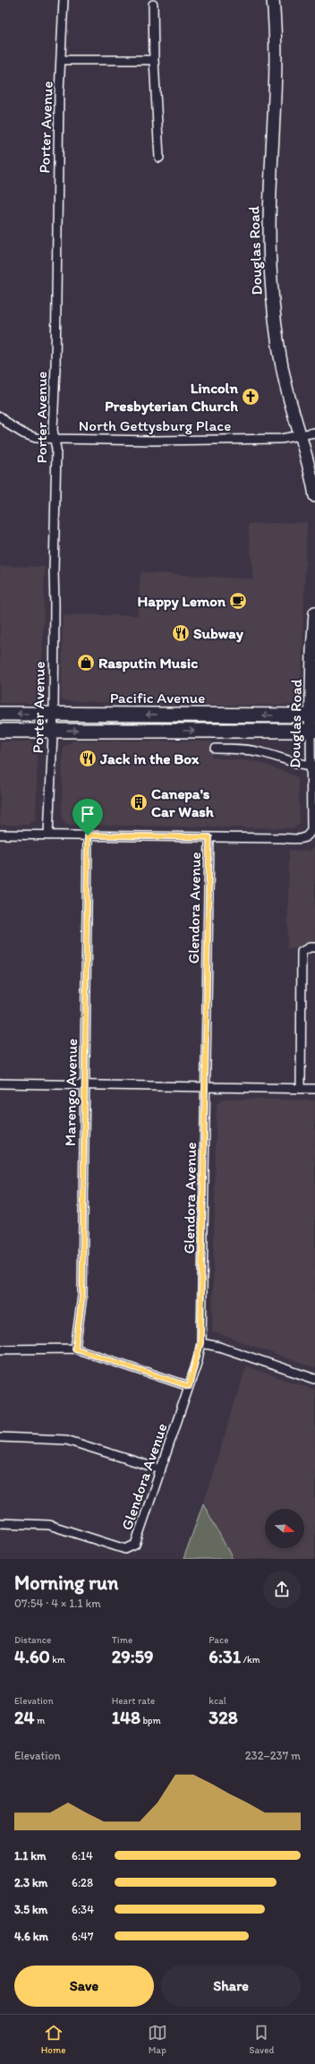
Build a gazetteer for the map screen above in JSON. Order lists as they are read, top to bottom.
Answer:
{
  "streets": {
    "main road": ["Pacific Avenue"],
    "street": [
      "Porter Avenue",
      "Douglas Road",
      "North Gettysburg Place",
      "Glendora Avenue",
      "Marengo Avenue"
    ]
  },
  "crossings": [
    ["Porter Avenue", "North Gettysburg Place"],
    ["Porter Avenue", "Pacific Avenue"],
    ["Douglas Road", "North Gettysburg Place"],
    ["Douglas Road", "Pacific Avenue"],
    ["Douglas Road", "Glendora Avenue"]
  ],
  "places": {
    "church": ["Lincoln Presbyterian Church"],
    "cafe": ["Happy Lemon"],
    "restaurant": ["Subway", "Jack in the Box"],
    "shop": ["Rasputin Music"],
    "building": ["Canepa's Car Wash"]
  },
  "north": "right",
  "page": {
    "heading": ["Morning run", "07:54 · 4 × 1.1 km"],
    "stats": [
      ["Distance", "4.60 km"],
      ["Time", "29:59"],
      ["Pace", "6:31 /km"],
      ["Elevation", "24 m"],
      ["Heart rate", "148 bpm"],
      ["kcal", "328"]
    ],
    "chart": ["Elevation", "232–237 m"],
    "list": [
      {
        "name": "1.1 km",
        "note": "6:14"
      },
      {
        "name": "2.3 km",
        "note": "6:28"
      },
      {
        "name": "3.5 km",
        "note": "6:34"
      },
      {
        "name": "4.6 km",
        "note": "6:47"
      }
    ],
    "buttons": ["Save", "Share"],
    "tabs": ["Home", "Map", "Saved"]
  }
}
